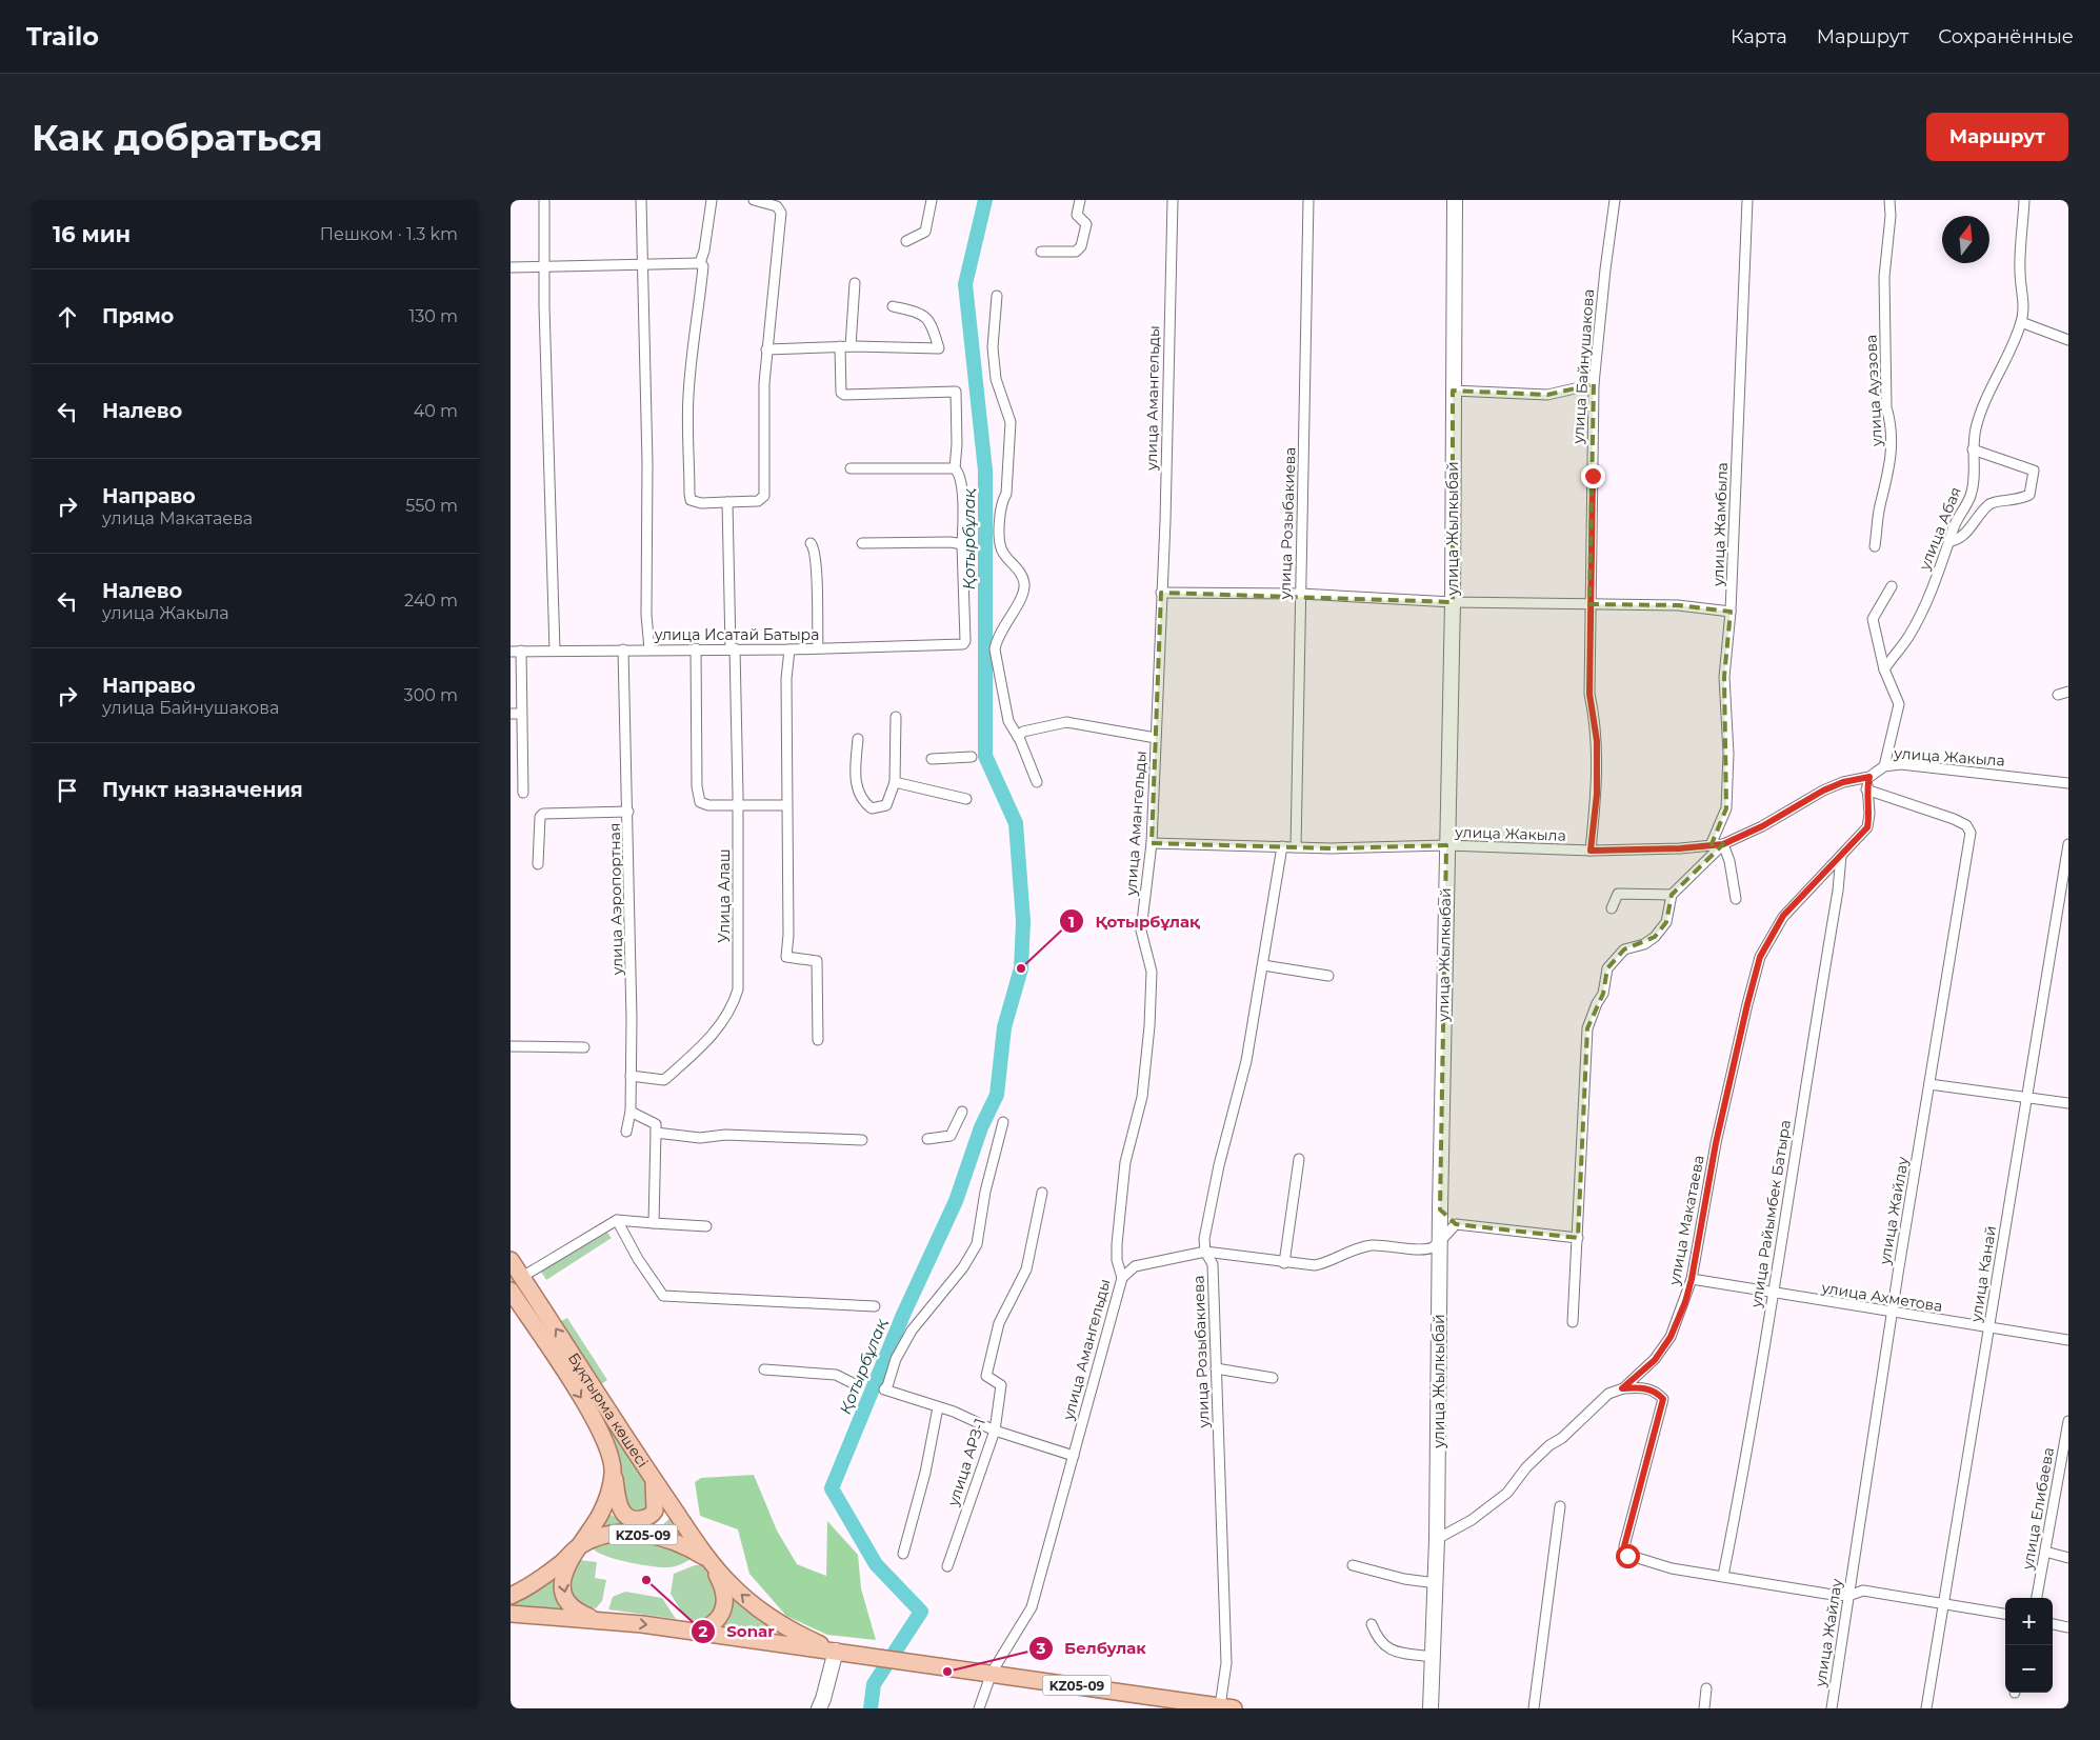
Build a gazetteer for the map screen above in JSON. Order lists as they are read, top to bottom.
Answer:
{
  "streets": {
    "main road": ["Бұқтырма көшесі", "KZ05-09"],
    "street": [
      "улица Байнушакова",
      "улица Ауэзова",
      "улица Амангельды",
      "улица Розыбакиева",
      "улица Жамбыла",
      "улица Жылкыбай",
      "улица Абая",
      "улица Исатай Батыра",
      "улица Жакыла",
      "Улица Алаш",
      "улица Аэропортная",
      "улица Жайлау",
      "улица Райымбек Батыра",
      "улица Макатаева",
      "улица Канай",
      "улица Ахметова",
      "улица АРЗ-1",
      "улица Елибаева"
    ]
  },
  "crossings": [
    ["улица Байнушакова", "улица Жакыла"],
    ["улица Амангельды", "улица Жакыла"],
    ["улица Амангельды", "KZ05-09"],
    ["улица Розыбакиева", "улица Жакыла"],
    ["улица Розыбакиева", "KZ05-09"],
    ["улица Жамбыла", "улица Жакыла"],
    ["улица Жылкыбай", "улица Жакыла"],
    ["улица Жылкыбай", "улица Макатаева"],
    ["улица Исатай Батыра", "Улица Алаш"],
    ["улица Исатай Батыра", "улица Аэропортная"],
    ["улица Жакыла", "улица Макатаева"],
    ["Улица Алаш", "улица Аэропортная"],
    ["улица Жайлау", "улица Макатаева"],
    ["улица Жайлау", "улица Ахметова"],
    ["улица Райымбек Батыра", "улица Макатаева"],
    ["улица Райымбек Батыра", "улица Ахметова"],
    ["улица Макатаева", "улица Ахметова"],
    ["улица Канай", "улица Ахметова"],
    ["Бұқтырма көшесі", "KZ05-09"]
  ],
  "water": ["Қотырбұлақ"],
  "places": ["Қотырбұлақ", "Sonar", "Белбулак"],
  "north": "top",
  "page": {
    "header": "Trailo",
    "nav": ["Карта", "Маршрут", "Сохранённые"],
    "buttons": "Маршрут",
    "title": "Как добраться",
    "heading": ["16 мин", "Пешком · 1.3 km"],
    "list": [
      ["Прямо", "130 m"],
      ["Налево", "40 m"],
      ["Направо", "улица Макатаева", "550 m"],
      ["Налево", "улица Жакыла", "240 m"],
      ["Направо", "улица Байнушакова", "300 m"],
      "Пункт назначения"
    ],
    "map_buttons": ["+", "−"]
  }
}
